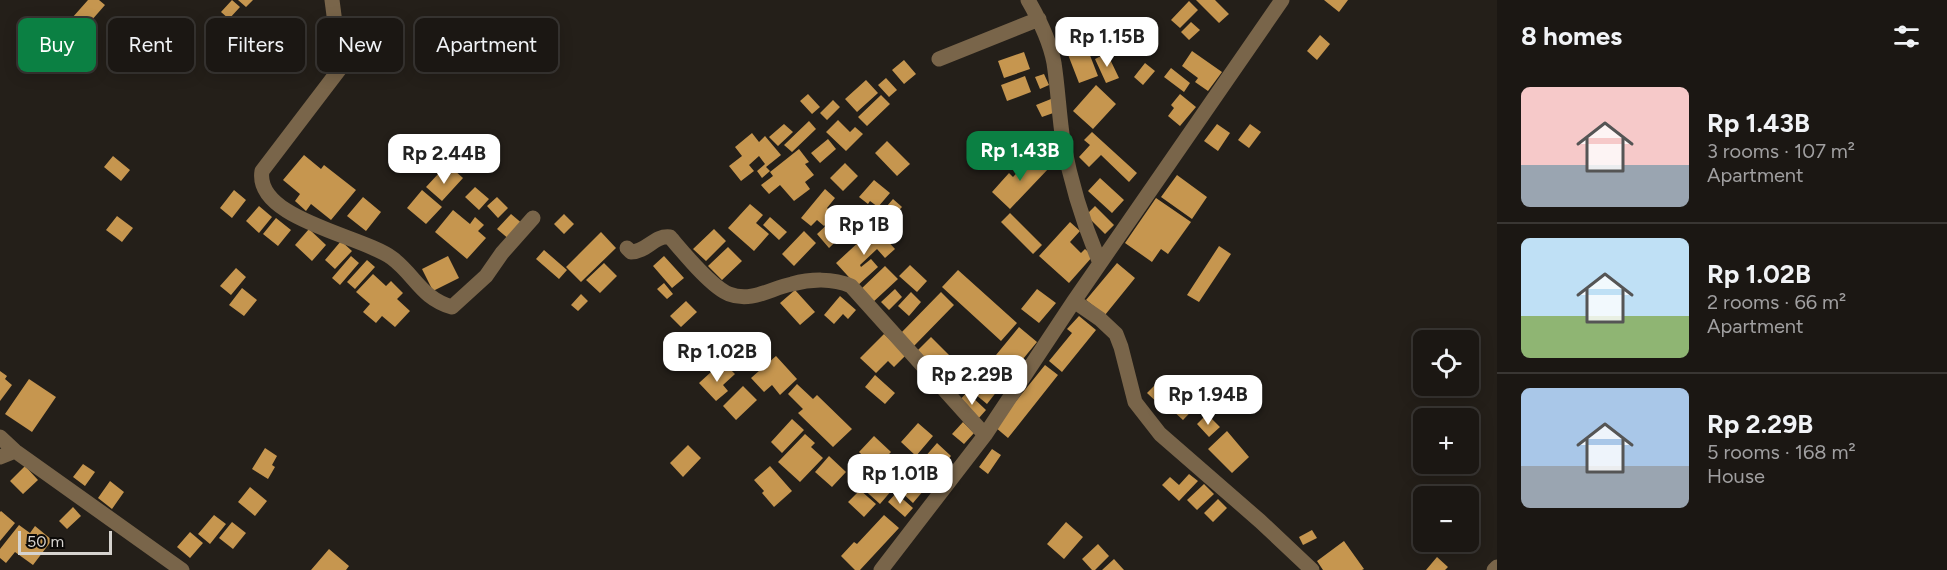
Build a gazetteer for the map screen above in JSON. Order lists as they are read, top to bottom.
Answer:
{
  "scale_bar": "50 m",
  "page": {
    "heading": "8 homes",
    "price": [
      "Rp 1.15B",
      "Rp 1.43B",
      "Rp 2.44B",
      "Rp 1B",
      "Rp 1.02B",
      "Rp 2.29B",
      "Rp 1.94B",
      "Rp 1.01B"
    ],
    "chip": [
      "Buy",
      "Rent",
      "Filters",
      "New",
      "Apartment"
    ],
    "list": [
      {
        "name": "Rp 1.43B",
        "note": "3 rooms · 107 m² · Apartment"
      },
      {
        "name": "Rp 1.02B",
        "note": "2 rooms · 66 m² · Apartment"
      },
      {
        "name": "Rp 2.29B",
        "note": "5 rooms · 168 m² · House"
      }
    ],
    "map_buttons": ["+", "−"],
    "scale": "50 m"
  }
}
